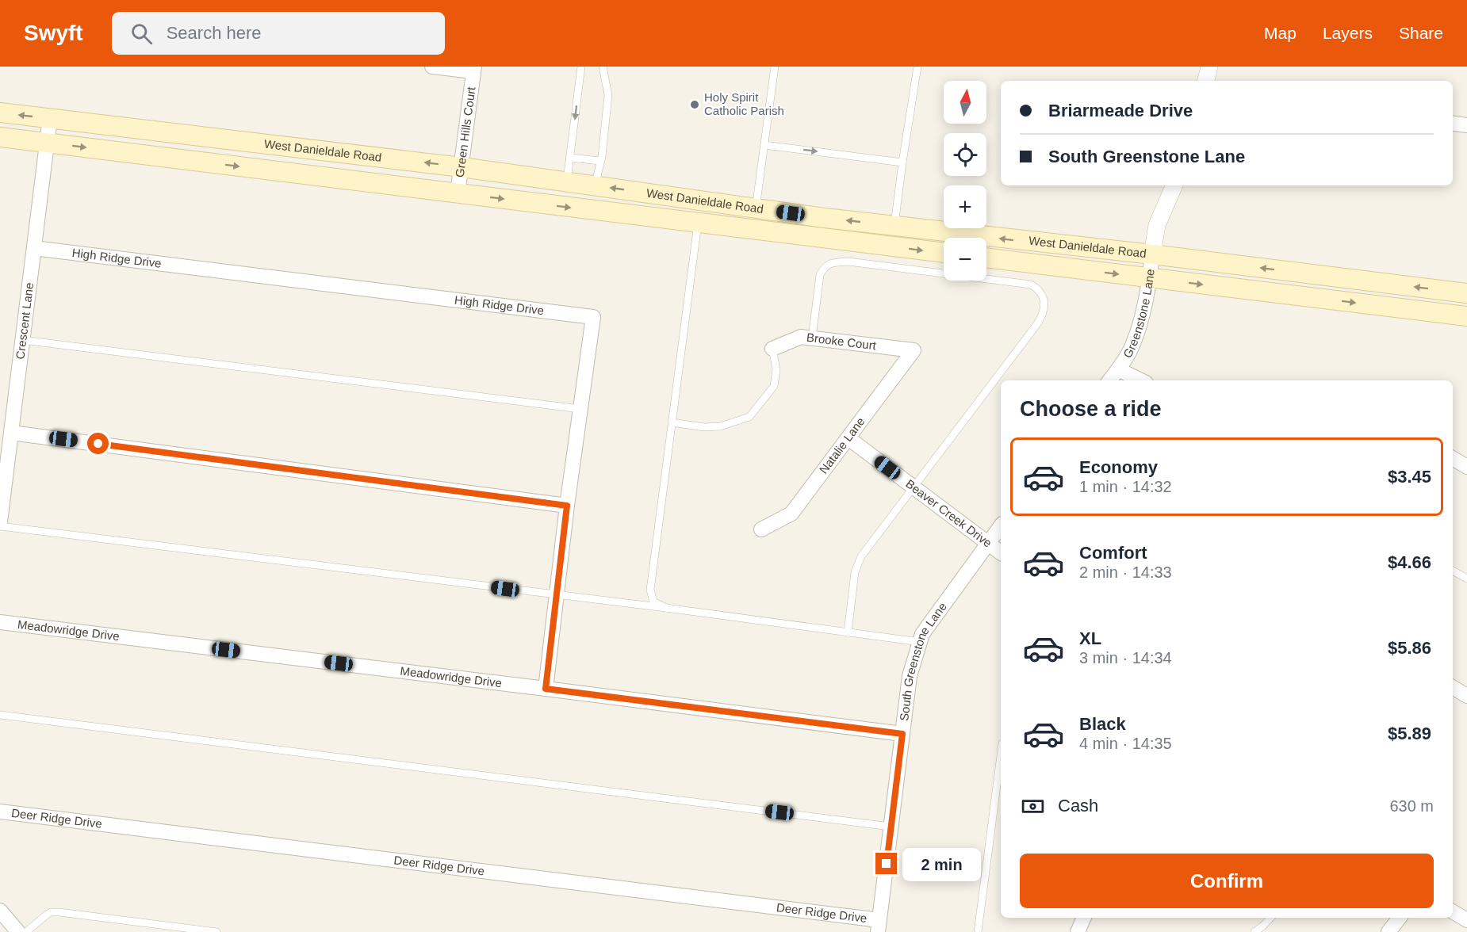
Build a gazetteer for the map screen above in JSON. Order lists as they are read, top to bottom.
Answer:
{
  "streets": {
    "main road": ["West Danieldale Road"],
    "street": [
      "Green Hills Court",
      "High Ridge Drive",
      "Greenstone Lane",
      "Crescent Lane",
      "Brooke Court",
      "Natalie Lane",
      "Beaver Creek Drive",
      "Meadowridge Drive",
      "South Greenstone Lane",
      "Deer Ridge Drive"
    ]
  },
  "crossings": [
    ["Green Hills Court", "West Danieldale Road"],
    ["West Danieldale Road", "Greenstone Lane"],
    ["West Danieldale Road", "Crescent Lane"],
    ["High Ridge Drive", "Crescent Lane"],
    ["High Ridge Drive", "Meadowridge Drive"],
    ["Brooke Court", "Natalie Lane"],
    ["Natalie Lane", "Beaver Creek Drive"],
    ["Beaver Creek Drive", "South Greenstone Lane"],
    ["Meadowridge Drive", "South Greenstone Lane"],
    ["South Greenstone Lane", "Deer Ridge Drive"]
  ],
  "places": ["Holy Spirit Catholic Parish"],
  "north": "top",
  "page": {
    "header": "Swyft",
    "search": "Search here",
    "nav": ["Map", "Layers", "Share"],
    "map_buttons": ["+", "−"],
    "banner": ["Briarmeade Drive", "South Greenstone Lane"],
    "heading": "Choose a ride",
    "list": [
      {
        "name": "Economy",
        "note": "1 min · 14:32",
        "value": "$3.45"
      },
      {
        "name": "Comfort",
        "note": "2 min · 14:33",
        "value": "$4.66"
      },
      {
        "name": "XL",
        "note": "3 min · 14:34",
        "value": "$5.86"
      },
      {
        "name": "Black",
        "note": "4 min · 14:35",
        "value": "$5.89"
      }
    ],
    "pay": ["Cash", "630 m"],
    "buttons": "Confirm",
    "bubble": "2 min"
  }
}
